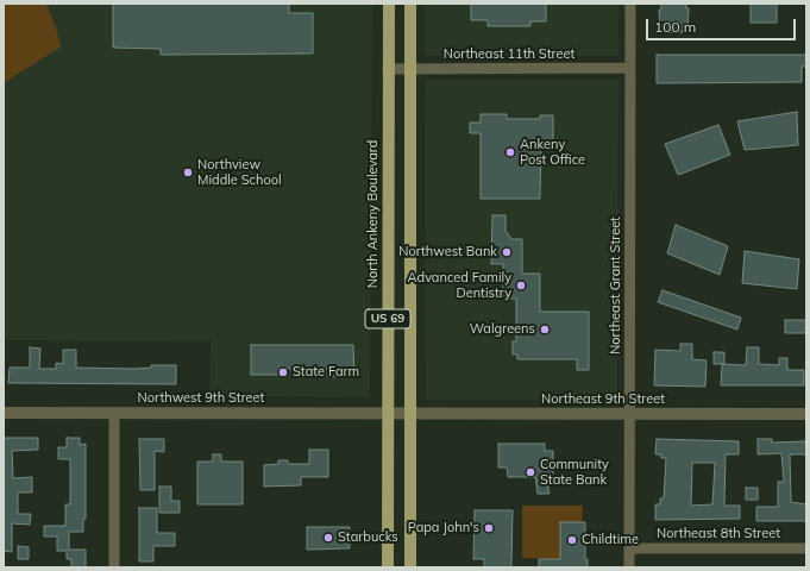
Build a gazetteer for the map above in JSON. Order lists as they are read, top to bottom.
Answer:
{
  "streets": {
    "main road": ["North Ankeny Boulevard", "US 69"],
    "street": [
      "Northeast 11th Street",
      "Northeast Grant Street",
      "Northwest 9th Street",
      "Northeast 9th Street",
      "Northeast 8th Street"
    ]
  },
  "crossings": [
    ["Northeast 11th Street", "North Ankeny Boulevard"],
    ["Northeast 11th Street", "Northeast Grant Street"],
    ["North Ankeny Boulevard", "Northwest 9th Street"],
    ["North Ankeny Boulevard", "Northeast 9th Street"],
    ["Northeast Grant Street", "Northeast 9th Street"],
    ["Northeast Grant Street", "Northeast 8th Street"],
    ["Northwest 9th Street", "Northeast 9th Street"]
  ],
  "places": [
    "Ankeny Post Office",
    "Northview Middle School",
    "Northwest Bank",
    "Advanced Family Dentistry",
    "Walgreens",
    "State Farm",
    "Community State Bank",
    "Papa John's",
    "Starbucks",
    "Childtime"
  ],
  "scale_bar": "100 m"
}
